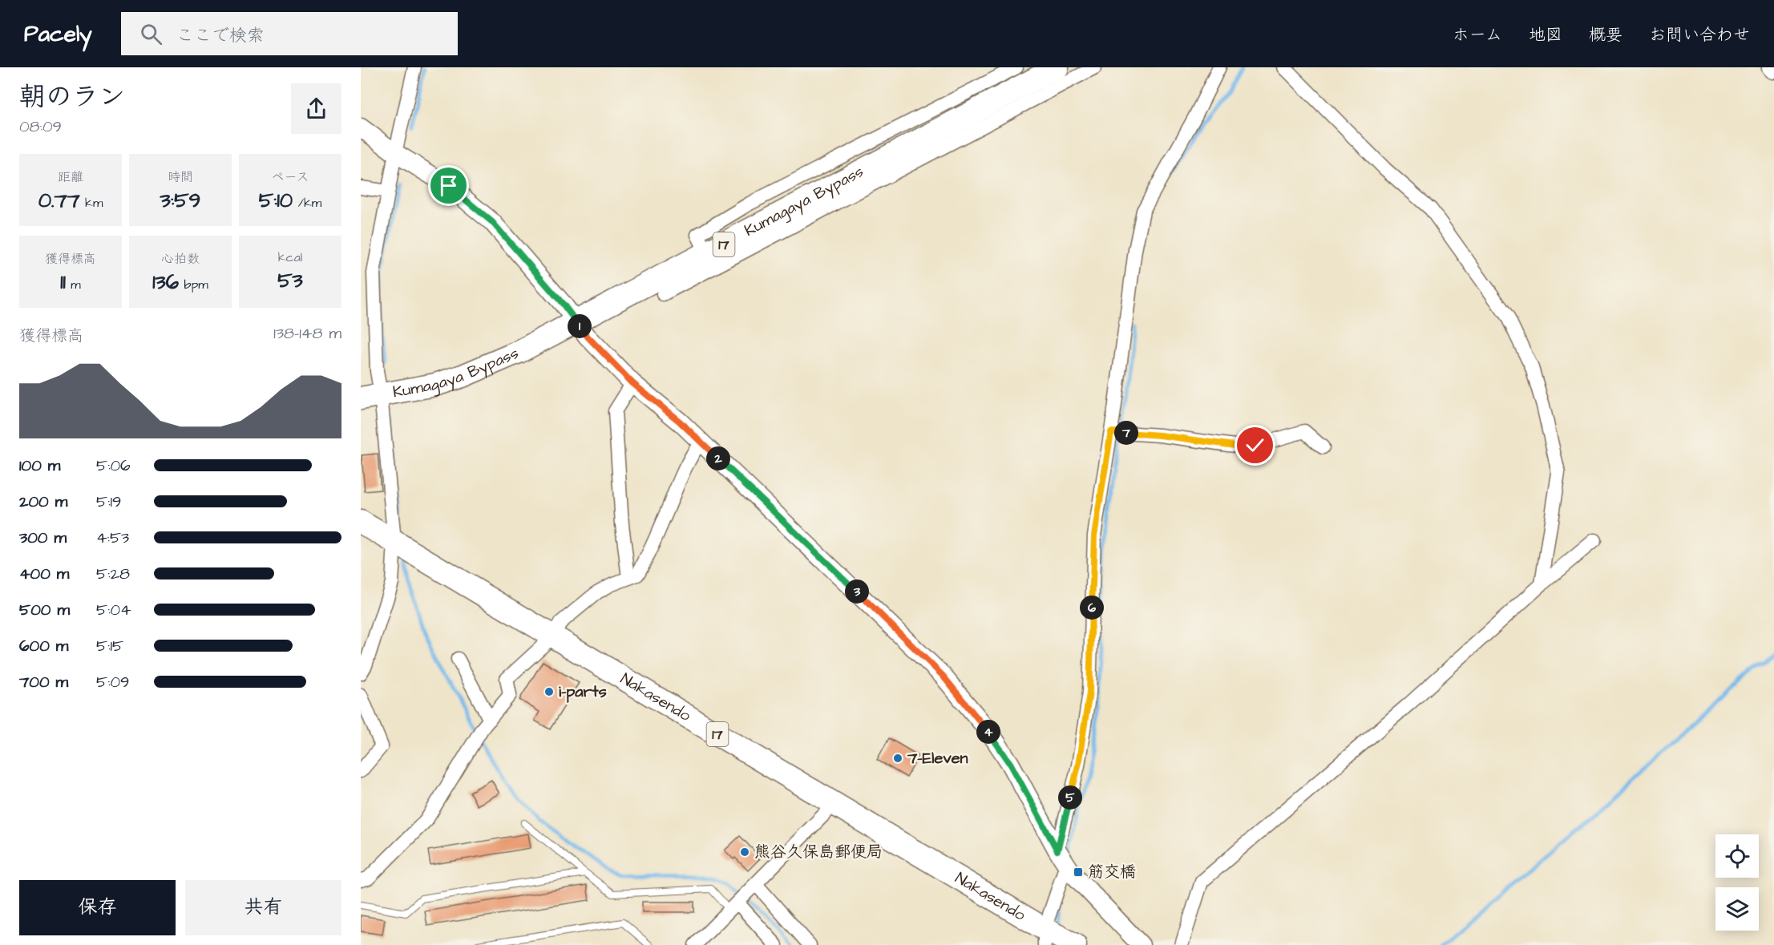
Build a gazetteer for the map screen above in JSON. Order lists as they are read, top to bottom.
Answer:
{
  "streets": {
    "highway": ["Kumagaya Bypass", "17", "Nakasendo"]
  },
  "places": {
    "other": ["i-parts", "7-Eleven", "熊谷久保島郵便局"],
    "transit": ["筋交橋"]
  },
  "page": {
    "header": "Pacely",
    "search": "ここで検索",
    "nav": [
      "ホーム",
      "地図",
      "概要",
      "お問い合わせ"
    ],
    "heading": ["朝のラン", "08:09"],
    "stats": [
      ["距離", "0.77 km"],
      ["時間", "3:59"],
      ["ペース", "5:10 /km"],
      ["獲得標高", "11 m"],
      ["心拍数", "136 bpm"],
      ["kcal", "53"]
    ],
    "chart": ["獲得標高", "138–148 m"],
    "pins": [
      "1",
      "7",
      "2",
      "3",
      "6",
      "4",
      "5"
    ],
    "list": [
      {
        "name": "100 m",
        "note": "5:06"
      },
      {
        "name": "200 m",
        "note": "5:19"
      },
      {
        "name": "300 m",
        "note": "4:53"
      },
      {
        "name": "400 m",
        "note": "5:28"
      },
      {
        "name": "500 m",
        "note": "5:04"
      },
      {
        "name": "600 m",
        "note": "5:15"
      },
      {
        "name": "700 m",
        "note": "5:09"
      }
    ],
    "buttons": ["保存", "共有"]
  }
}
